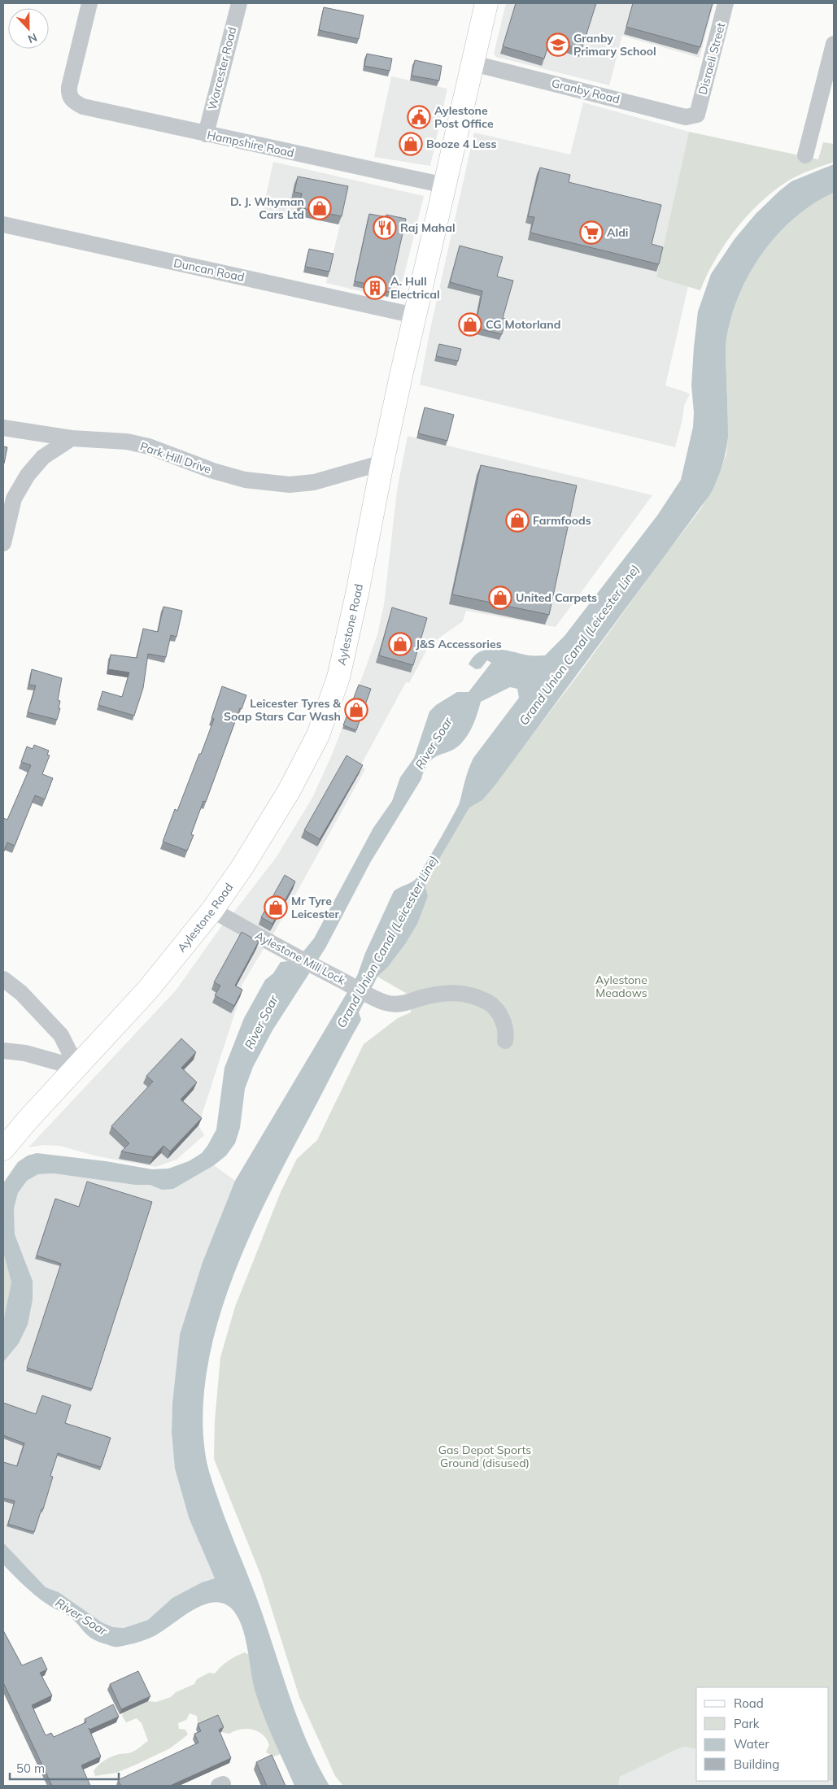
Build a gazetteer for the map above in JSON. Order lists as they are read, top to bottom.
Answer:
{
  "streets": {
    "main road": ["Aylestone Road"],
    "street": [
      "Disraeli Street",
      "Worcester Road",
      "Granby Road",
      "Hampshire Road",
      "Duncan Road",
      "Park Hill Drive",
      "Aylestone Mill Lock"
    ]
  },
  "crossings": [
    ["Disraeli Street", "Granby Road"],
    ["Worcester Road", "Hampshire Road"],
    ["Granby Road", "Aylestone Road"],
    ["Hampshire Road", "Aylestone Road"],
    ["Duncan Road", "Aylestone Road"],
    ["Park Hill Drive", "Aylestone Road"],
    ["Aylestone Road", "Aylestone Mill Lock"]
  ],
  "water": ["Grand Union Canal (Leicester Line)", "River Soar"],
  "parks": ["Aylestone Meadows", "Gas Depot Sports Ground (disused)"],
  "places": {
    "school or university": ["Granby Primary School"],
    "public building": ["Aylestone Post Office"],
    "shop": [
      "Booze 4 Less",
      "D. J. Whyman Cars Ltd",
      "CG Motorland",
      "Farmfoods",
      "United Carpets",
      "J&S Accessories",
      "Leicester Tyres & Soap Stars Car Wash",
      "Mr Tyre Leicester"
    ],
    "restaurant": ["Raj Mahal"],
    "supermarket": ["Aldi"],
    "building": ["A. Hull Electrical"]
  },
  "legend": [
    "Road",
    "Park",
    "Water",
    "Building"
  ],
  "scale_bar": "50 m",
  "north": "bottom"
}
